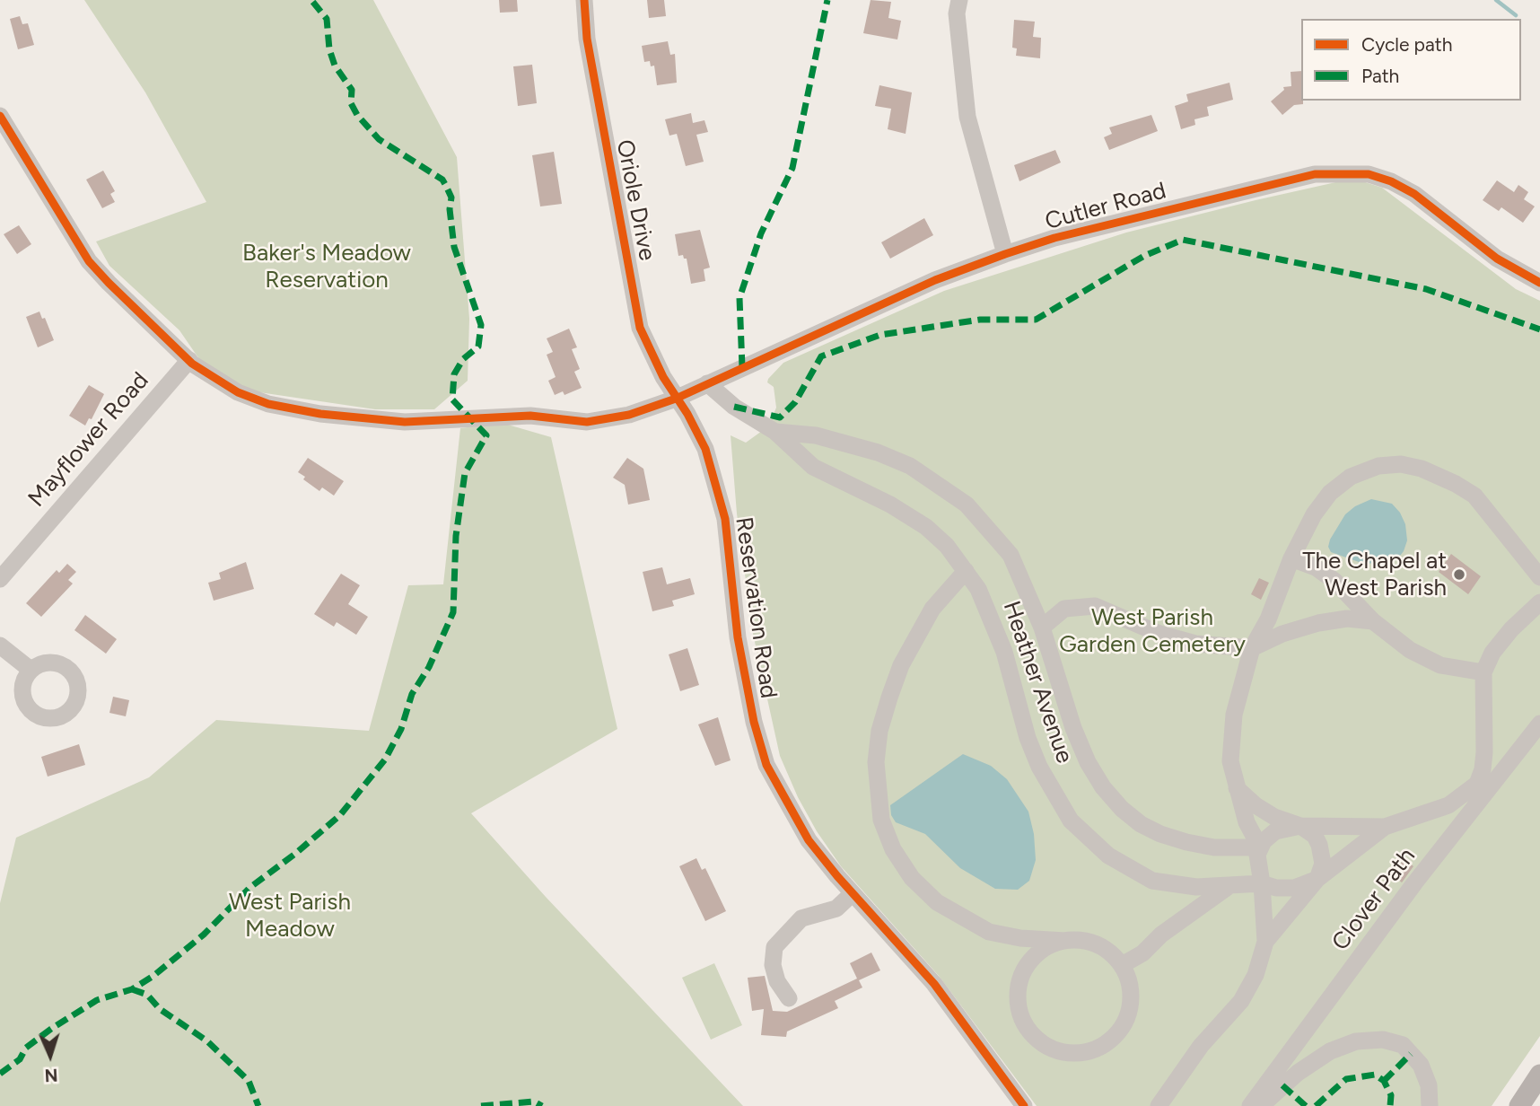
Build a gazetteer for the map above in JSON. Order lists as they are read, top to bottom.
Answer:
{
  "streets": {
    "street": [
      "Oriole Drive",
      "Cutler Road",
      "Mayflower Road",
      "Reservation Road",
      "Heather Avenue",
      "Clover Path"
    ]
  },
  "crossings": [
    ["Oriole Drive", "Cutler Road"],
    ["Oriole Drive", "Reservation Road"],
    ["Cutler Road", "Reservation Road"]
  ],
  "parks": ["Baker's Meadow Reservation", "West Parish Garden Cemetery", "West Parish Meadow"],
  "places": ["The Chapel at West Parish"],
  "legend": ["Cycle path", "Path"],
  "north": "bottom"
}
